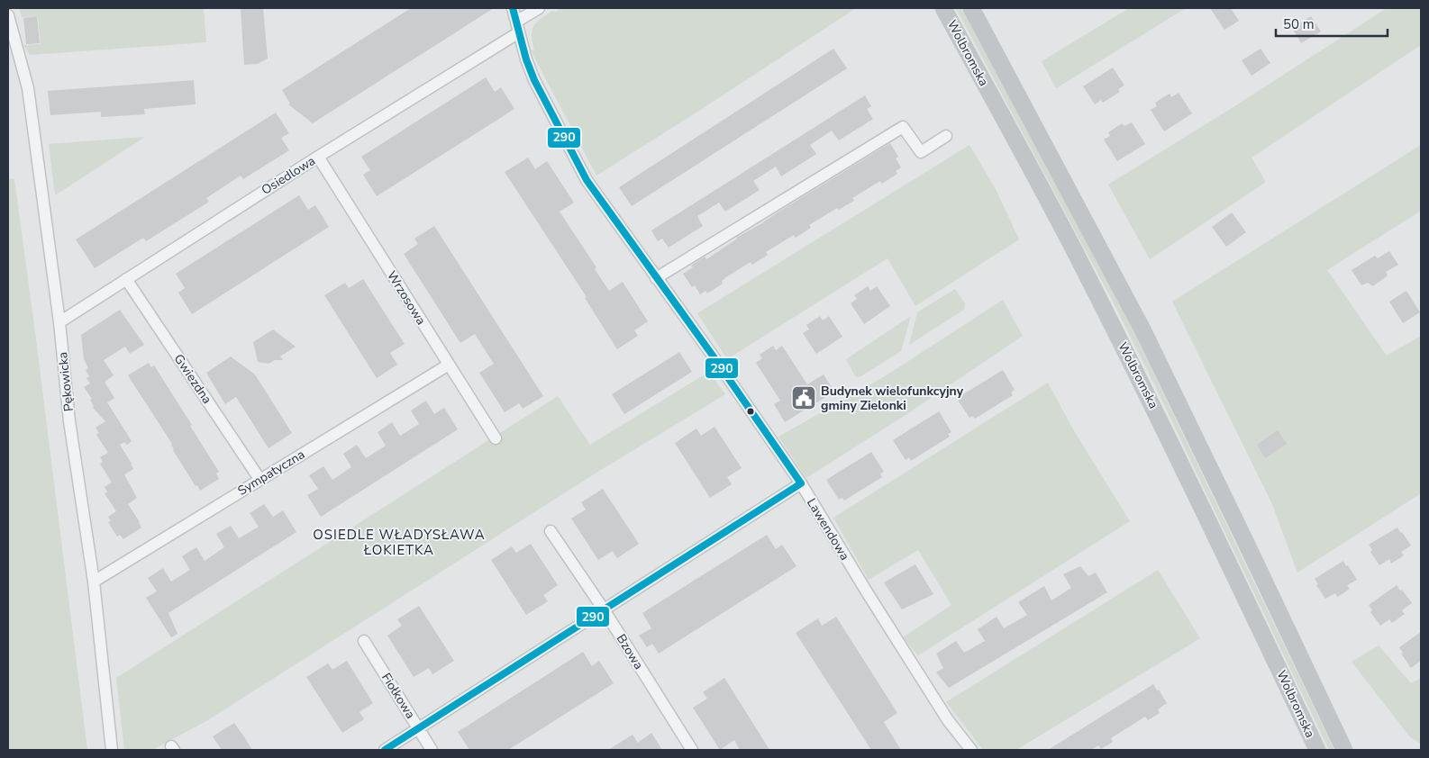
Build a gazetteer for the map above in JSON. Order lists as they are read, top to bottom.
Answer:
{
  "streets": {
    "main road": ["Wolbromska"],
    "street": [
      "Osiedlowa",
      "Wrzosowa",
      "Gwiezdna",
      "Pękowicka",
      "Sympatyczna",
      "Lawendowa",
      "Bzowa",
      "Fiołkowa"
    ]
  },
  "crossings": [
    ["Osiedlowa", "Wrzosowa"],
    ["Osiedlowa", "Gwiezdna"],
    ["Osiedlowa", "Pękowicka"],
    ["Osiedlowa", "Lawendowa"],
    ["Wrzosowa", "Sympatyczna"],
    ["Gwiezdna", "Sympatyczna"],
    ["Pękowicka", "Sympatyczna"]
  ],
  "districts": ["OSIEDLE WŁADYSŁAWA ŁOKIETKA"],
  "places": {
    "public building": ["Budynek wielofunkcyjny gminy Zielonki"]
  },
  "lines": ["transit line 290"],
  "scale_bar": "50 m"
}
